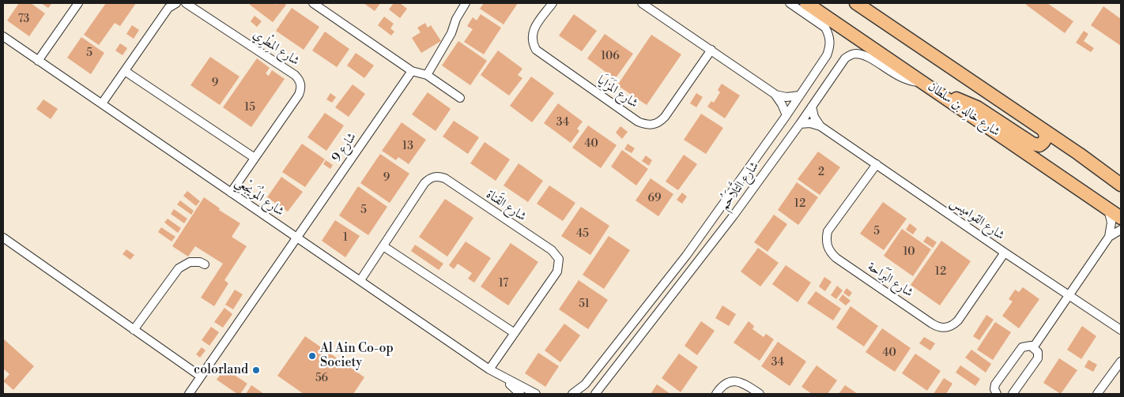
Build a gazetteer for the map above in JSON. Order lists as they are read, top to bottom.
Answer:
{
  "streets": {
    "main road": ["شارع خالِد بن سلطان"],
    "street": [
      "شارع المِطْرِي",
      "شارع المَزَايَا",
      "شارع 9",
      "شارع التَّلاَحُم",
      "شارع المُوَيجْعِي",
      "شارع القَناة",
      "شارع القواميس",
      "شارع البَرَاحة"
    ]
  },
  "crossings": [
    ["شارع المِطْرِي", "شارع المُوَيجْعِي"],
    ["شارع خالِد بن سلطان", "شارع التَّلاَحُم"],
    ["شارع 9", "شارع المُوَيجْعِي"],
    ["شارع التَّلاَحُم", "شارع القواميس"],
    ["شارع المُوَيجْعِي", "شارع القَناة"],
    ["شارع القواميس", "شارع البَرَاحة"]
  ],
  "places": ["Al Ain Co-op Society", "colorland"],
  "house_numbers": [
    "73",
    "5",
    "106",
    "9",
    "15",
    "34",
    "40",
    "13",
    "2",
    "9",
    "69",
    "12",
    "5",
    "5",
    "45",
    "1",
    "10",
    "12",
    "17",
    "51",
    "40",
    "34",
    "56"
  ]
}
